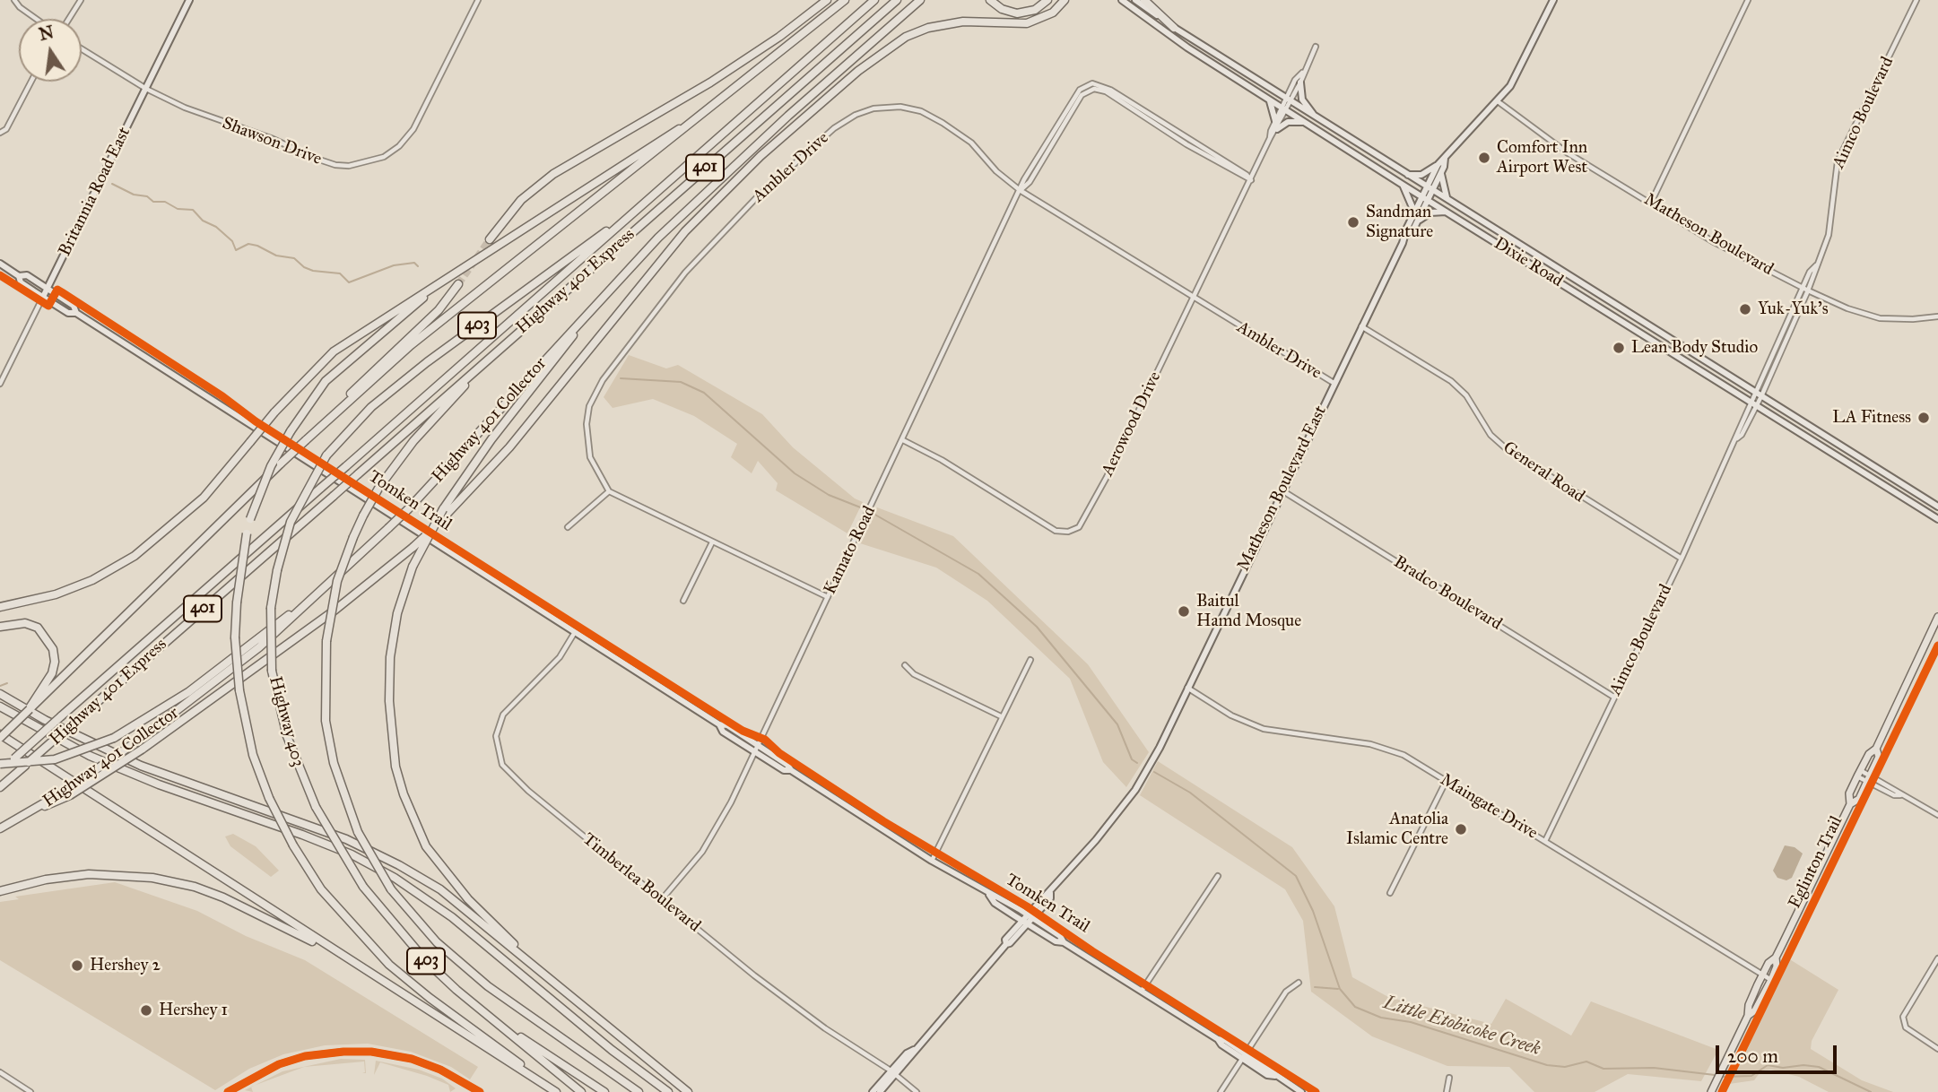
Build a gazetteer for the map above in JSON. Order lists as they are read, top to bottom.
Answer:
{
  "streets": {
    "highway": [
      "401",
      "Highway 401 Express",
      "403",
      "Highway 401 Collector",
      "Highway 403"
    ],
    "main road": ["Britannia Road East", "Dixie Road", "Matheson Boulevard East"],
    "street": [
      "Aimco Boulevard",
      "Shawson Drive",
      "Ambler Drive",
      "Matheson Boulevard",
      "Aerowood Drive",
      "General Road",
      "Kamato Road",
      "Bradco Boulevard",
      "Maingate Drive",
      "Timberlea Boulevard"
    ],
    "cycle path": ["Tomken Trail", "Eglinton Trail"]
  },
  "crossings": [
    ["Aimco Boulevard", "Matheson Boulevard"],
    ["Aimco Boulevard", "Dixie Road"],
    ["Aimco Boulevard", "General Road"],
    ["Aimco Boulevard", "Bradco Boulevard"],
    ["Aimco Boulevard", "Maingate Drive"],
    ["Shawson Drive", "Britannia Road East"],
    ["Ambler Drive", "Aerowood Drive"],
    ["Ambler Drive", "Matheson Boulevard East"],
    ["Ambler Drive", "Kamato Road"],
    ["Matheson Boulevard", "Matheson Boulevard East"],
    ["Dixie Road", "Aerowood Drive"],
    ["Dixie Road", "Matheson Boulevard East"],
    ["Highway 401 Express", "Highway 403"],
    ["403", "Highway 403"],
    ["Aerowood Drive", "Kamato Road"],
    ["General Road", "Matheson Boulevard East"],
    ["Matheson Boulevard East", "Bradco Boulevard"],
    ["Matheson Boulevard East", "Maingate Drive"],
    ["Matheson Boulevard East", "Timberlea Boulevard"],
    ["Kamato Road", "Timberlea Boulevard"]
  ],
  "water": ["Little Etobicoke Creek"],
  "places": [
    "Comfort Inn Airport West",
    "Sandman Signature",
    "Yuk-Yuk's",
    "Lean Body Studio",
    "LA Fitness",
    "Baitul Hamd Mosque",
    "Anatolia Islamic Centre",
    "Hershey 2",
    "Hershey 1"
  ],
  "scale_bar": "200 m",
  "north": "top"
}
